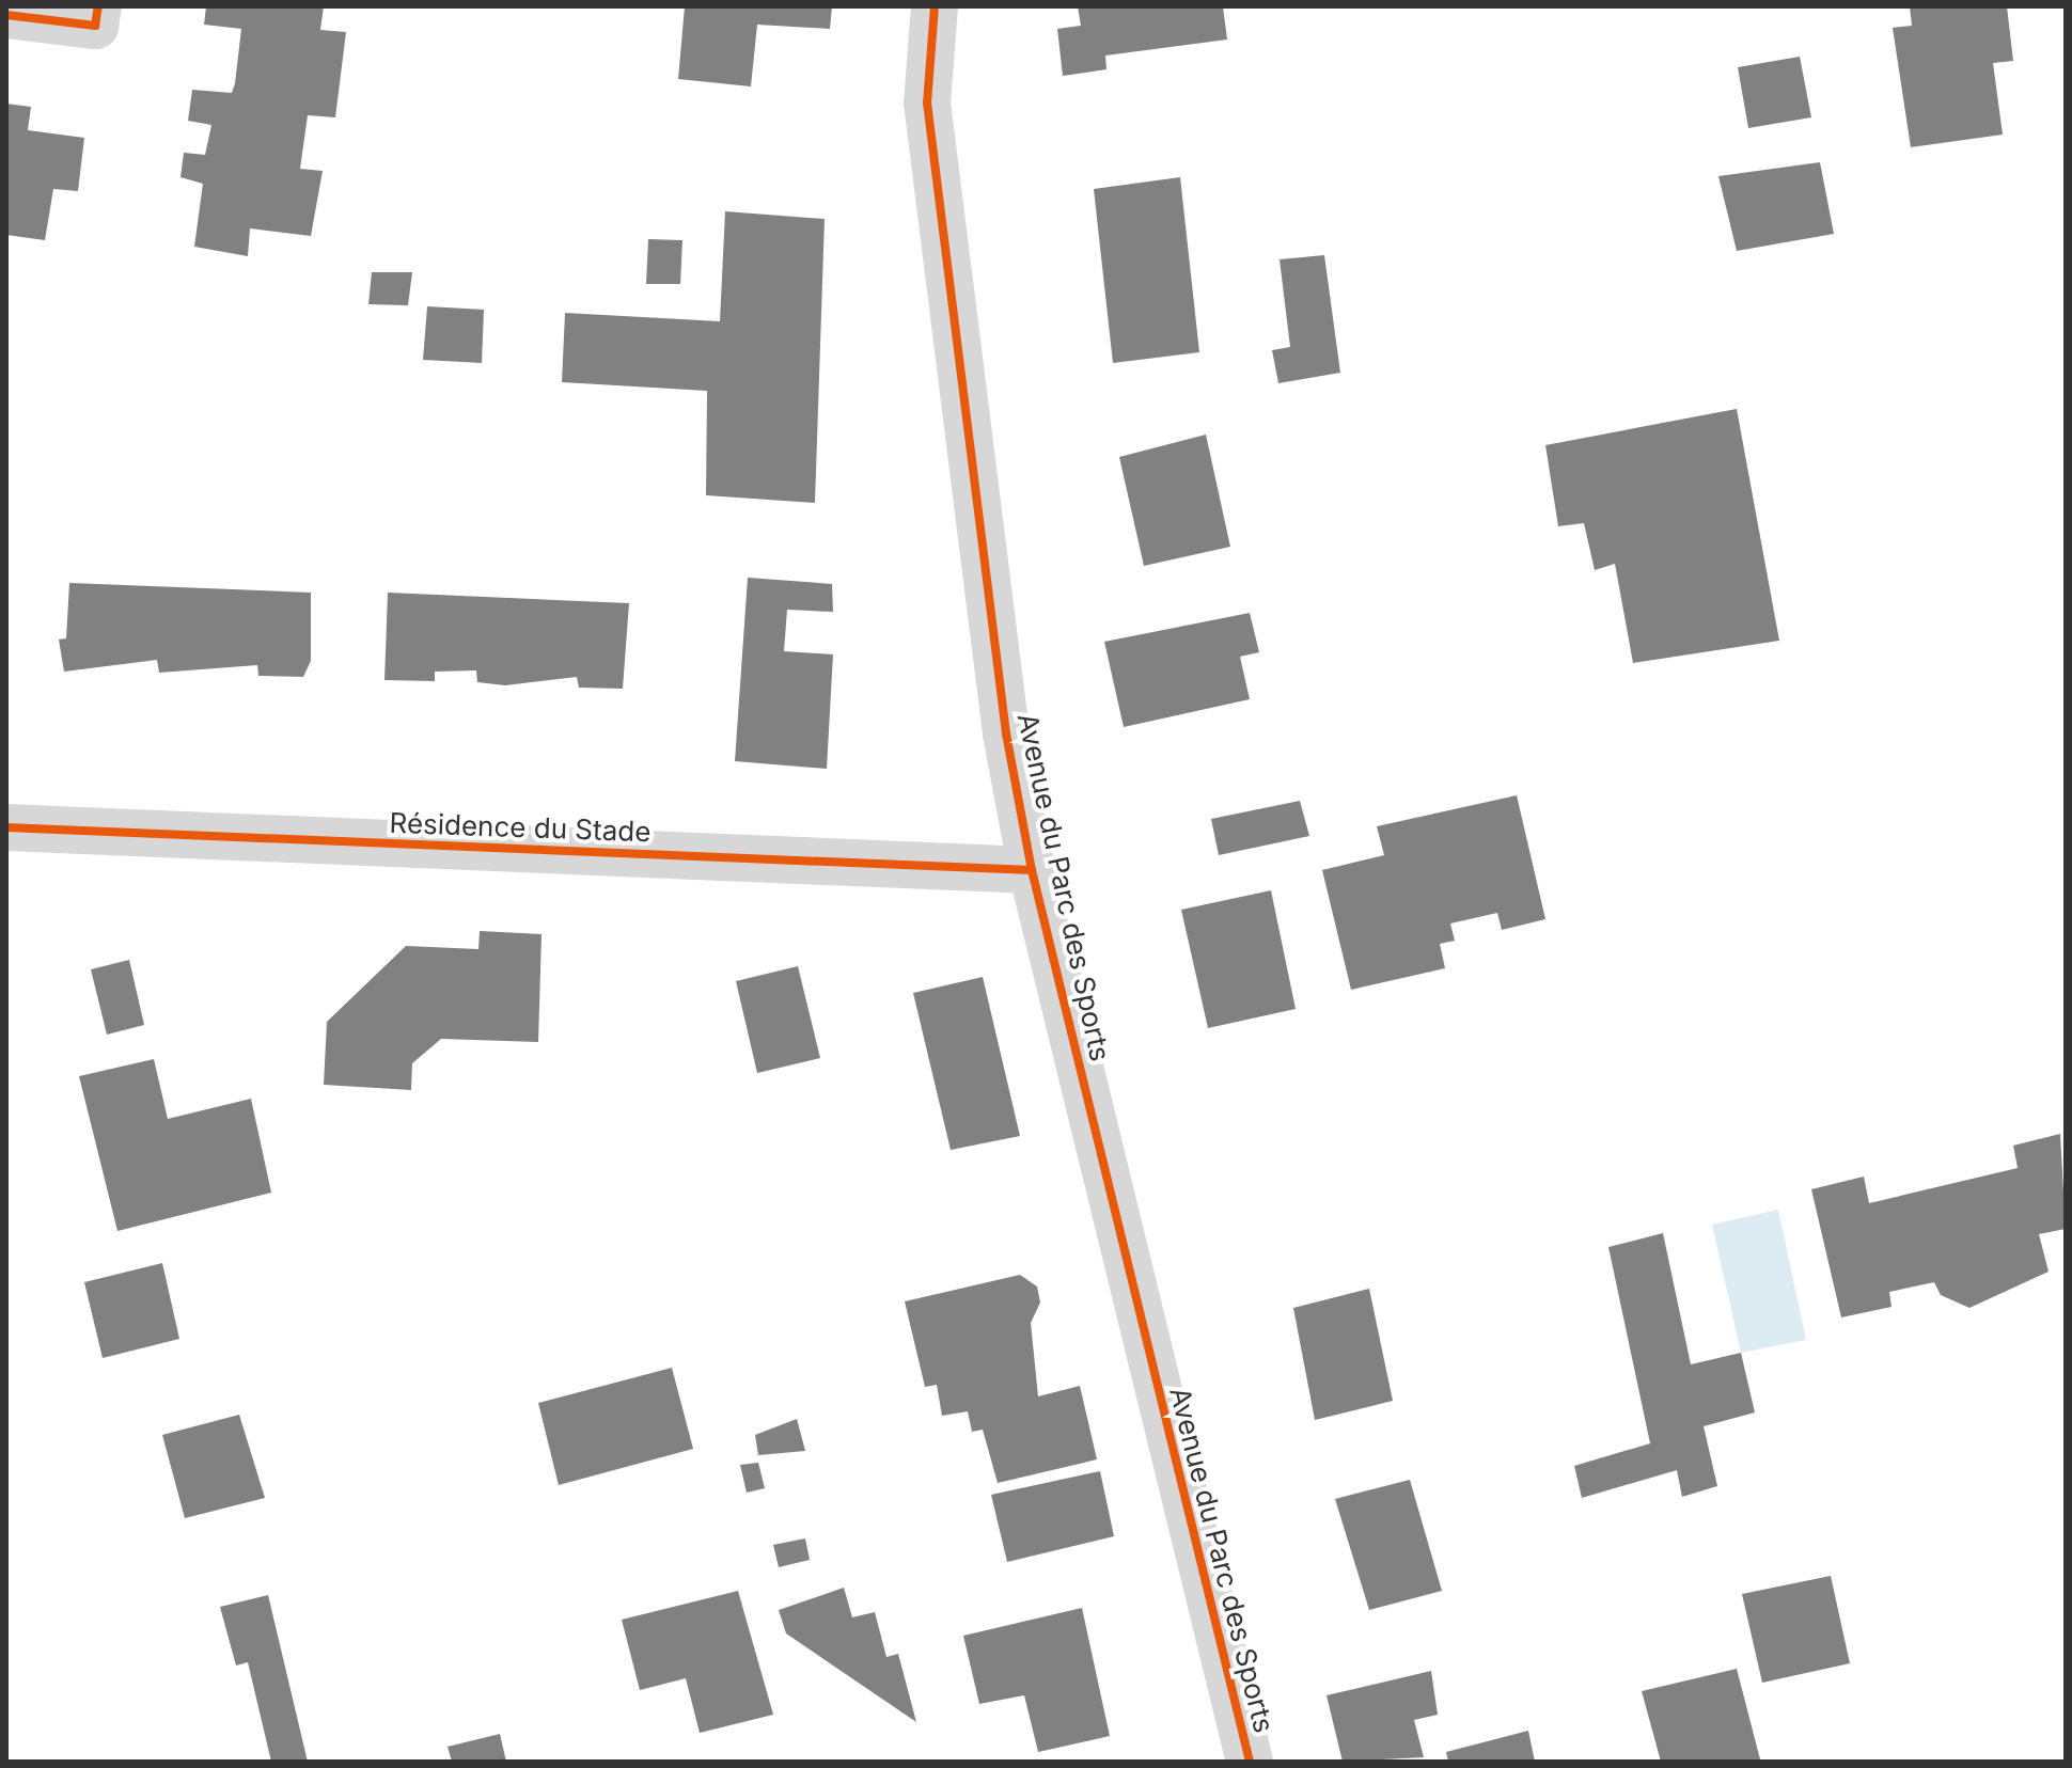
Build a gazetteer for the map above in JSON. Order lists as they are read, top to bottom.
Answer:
{
  "streets": {
    "street": ["Résidence du Stade", "Avenue du Parc des Sports"]
  },
  "crossings": [
    ["Résidence du Stade", "Avenue du Parc des Sports"]
  ]
}
